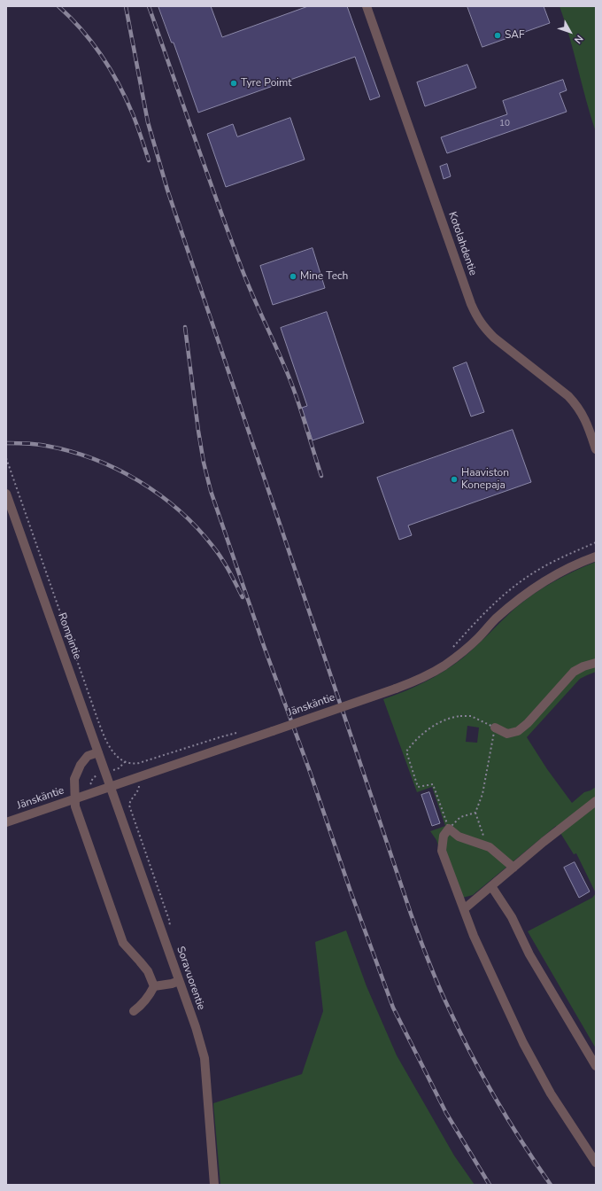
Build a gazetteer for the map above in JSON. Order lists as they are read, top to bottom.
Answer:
{
  "streets": {
    "street": [
      "Kotolahdentie",
      "Rompintie",
      "Jänskäntie",
      "Soravuorentie"
    ]
  },
  "crossings": [
    ["Rompintie", "Jänskäntie"],
    ["Rompintie", "Soravuorentie"],
    ["Jänskäntie", "Soravuorentie"]
  ],
  "places": [
    "SAF",
    "Tyre Poimt",
    "Mine Tech",
    "Haaviston Konepaja"
  ],
  "house_numbers": ["10"],
  "north": "bottom right"
}
